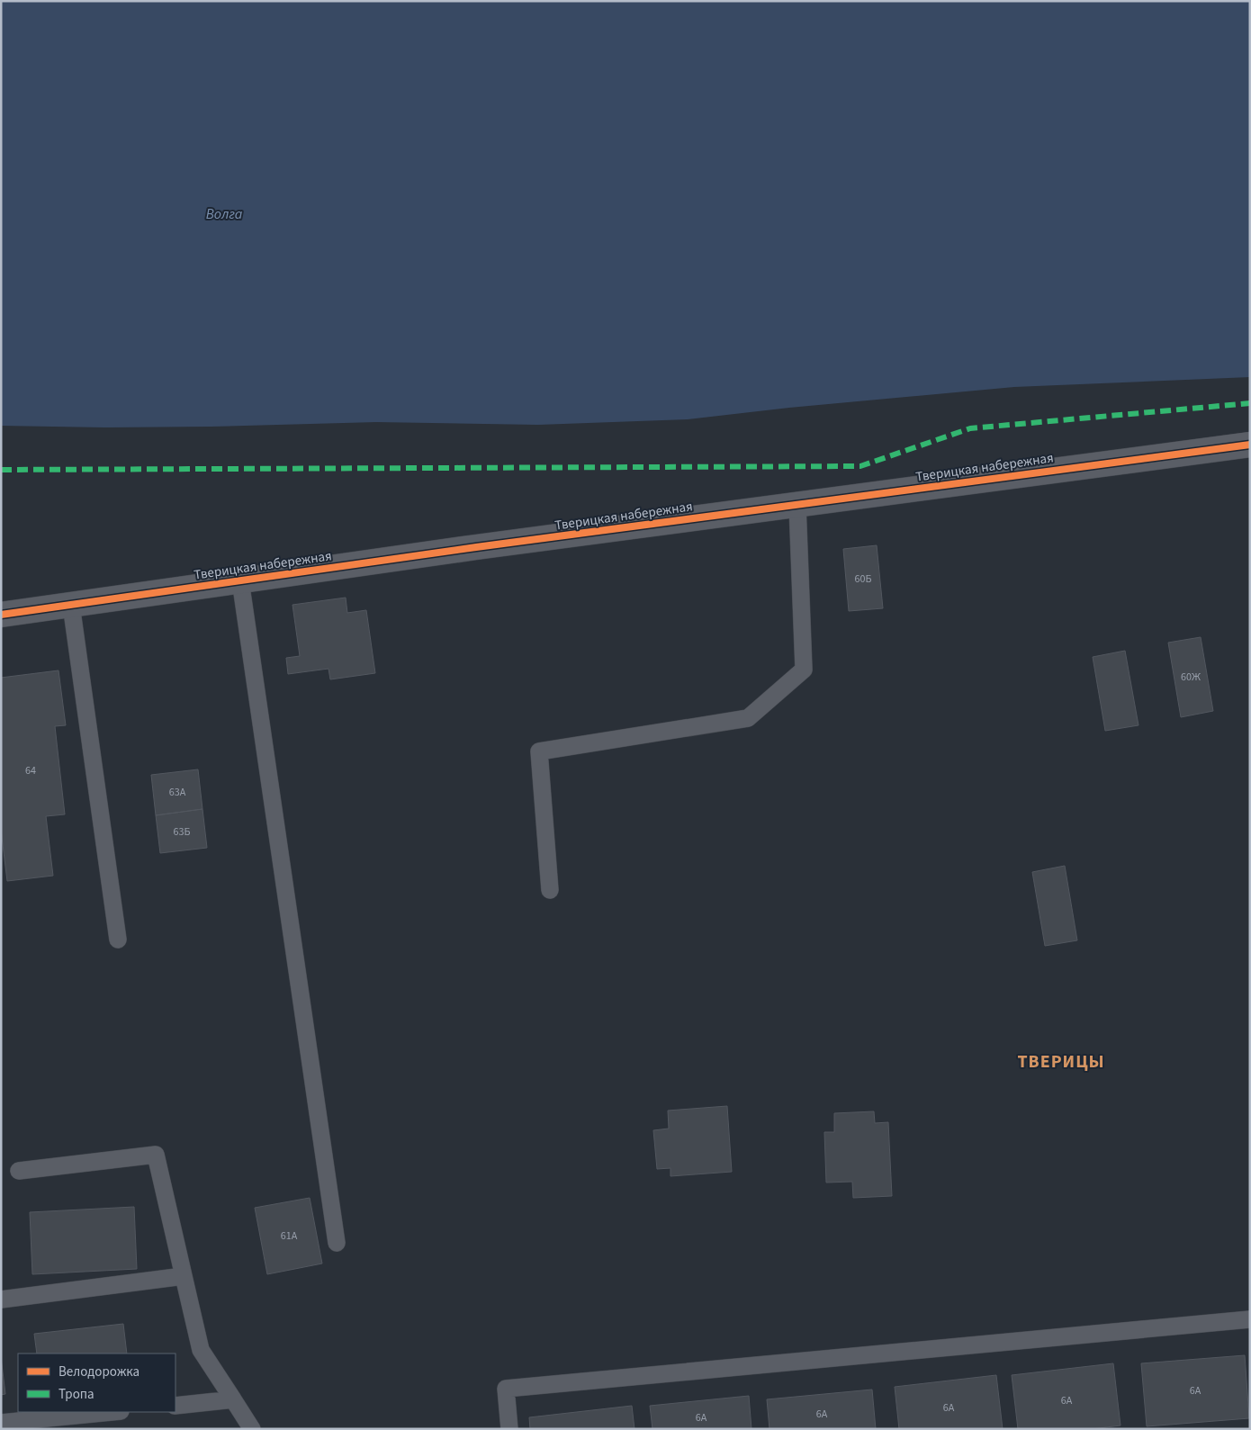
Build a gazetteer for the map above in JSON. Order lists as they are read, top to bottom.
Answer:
{
  "streets": {
    "street": ["Тверицкая набережная"]
  },
  "districts": ["ТВЕРИЦЫ"],
  "water": ["Волга"],
  "house_numbers": [
    "60Б",
    "60Ж",
    "64",
    "63А",
    "63Б",
    "61А",
    "6А",
    "6А",
    "6А",
    "6А",
    "6А"
  ],
  "legend": ["Велодорожка", "Тропа"]
}
